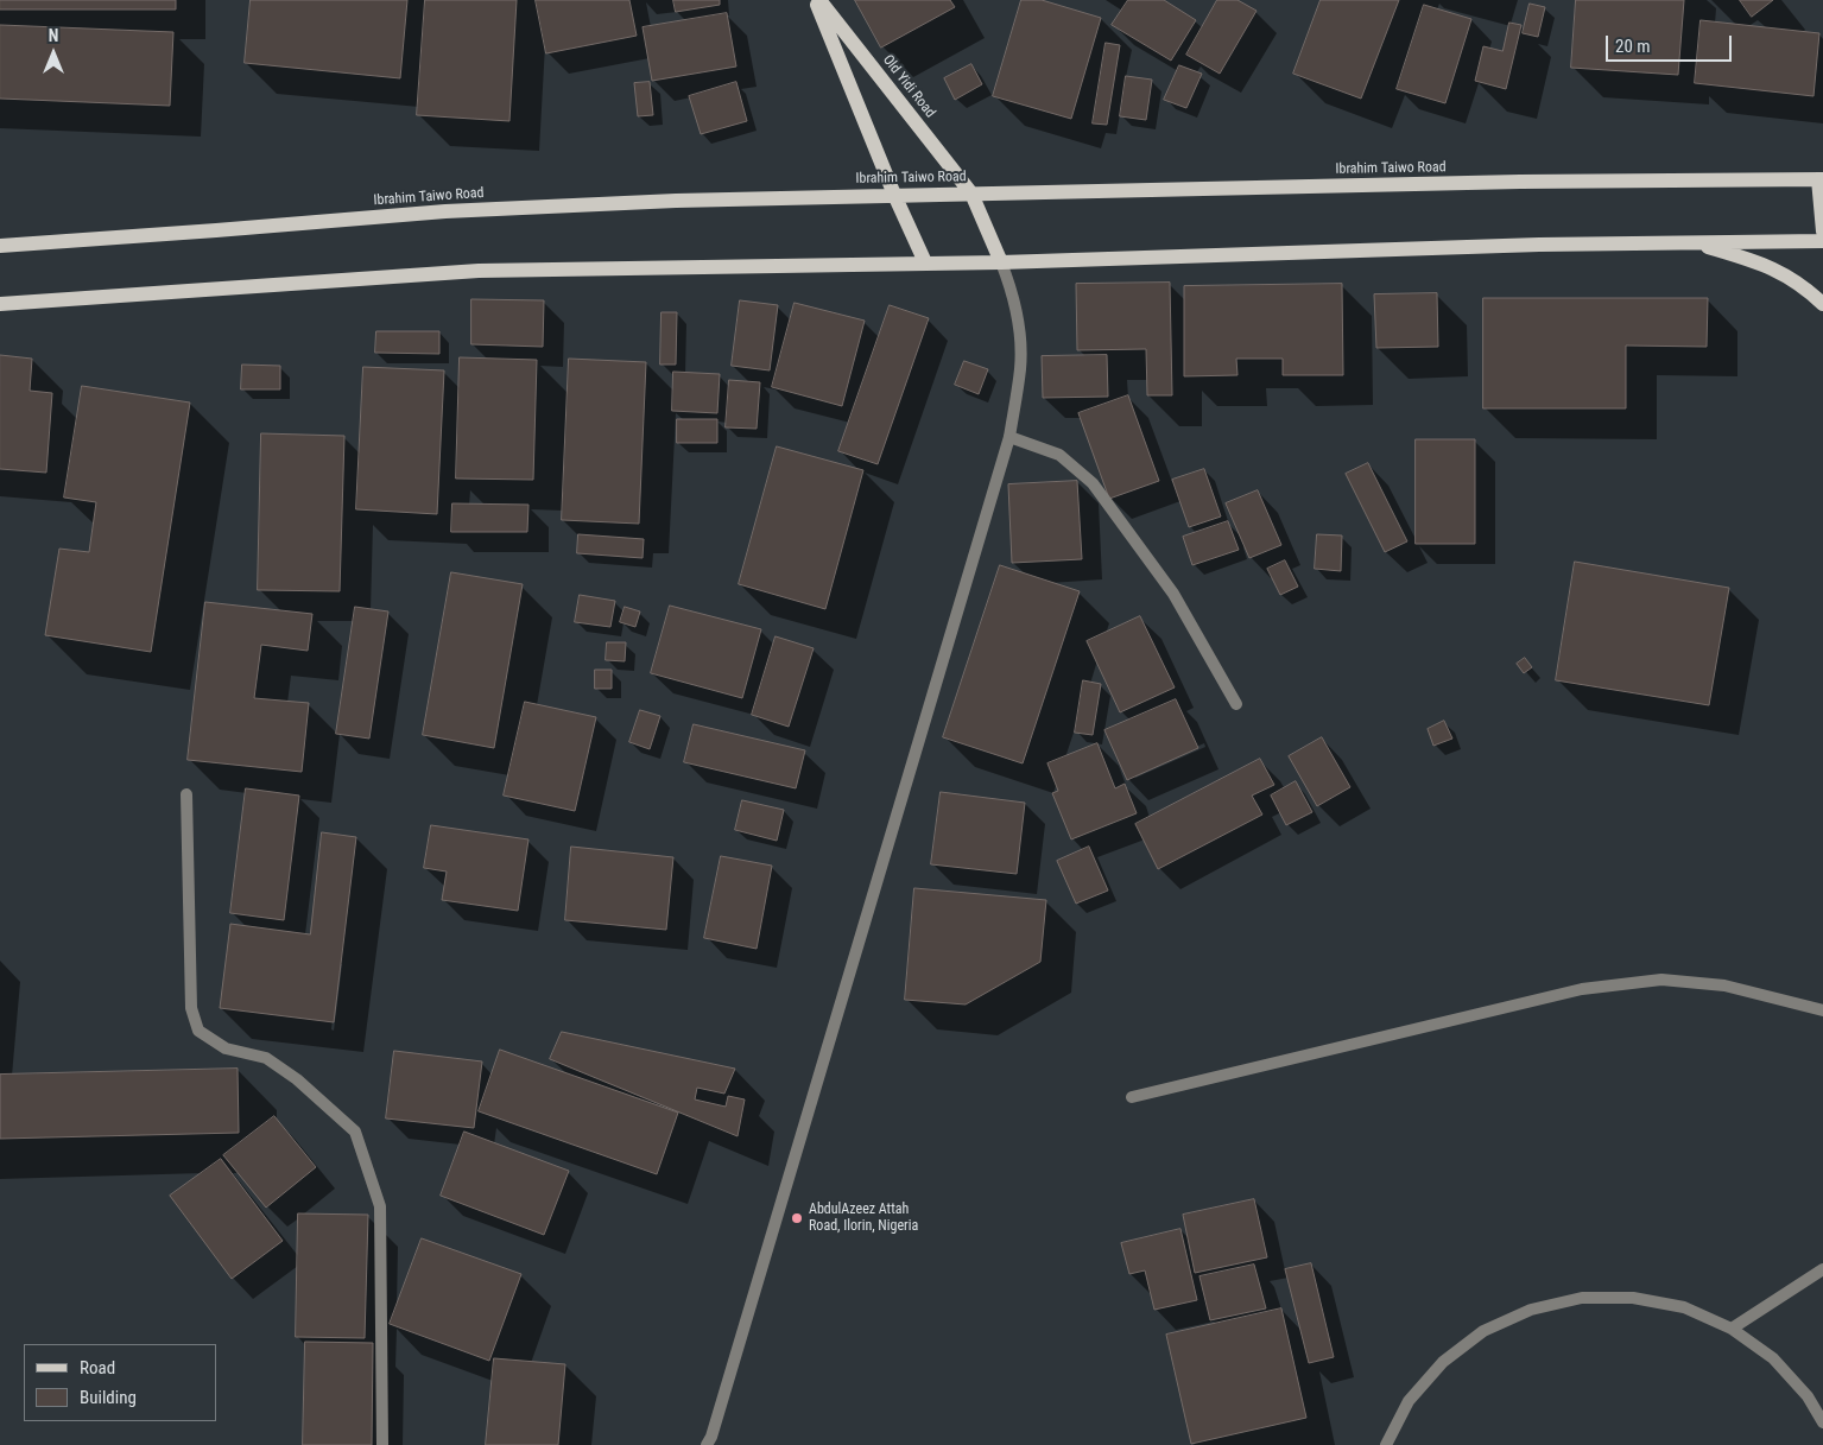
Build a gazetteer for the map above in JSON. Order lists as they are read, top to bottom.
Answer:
{
  "streets": {
    "main road": ["Old Yidi Road", "Ibrahim Taiwo Road"]
  },
  "crossings": [
    ["Old Yidi Road", "Ibrahim Taiwo Road"]
  ],
  "places": ["AbdulAzeez Attah Road, Ilorin, Nigeria"],
  "legend": ["Road", "Building"],
  "scale_bar": "20 m",
  "north": "top"
}
